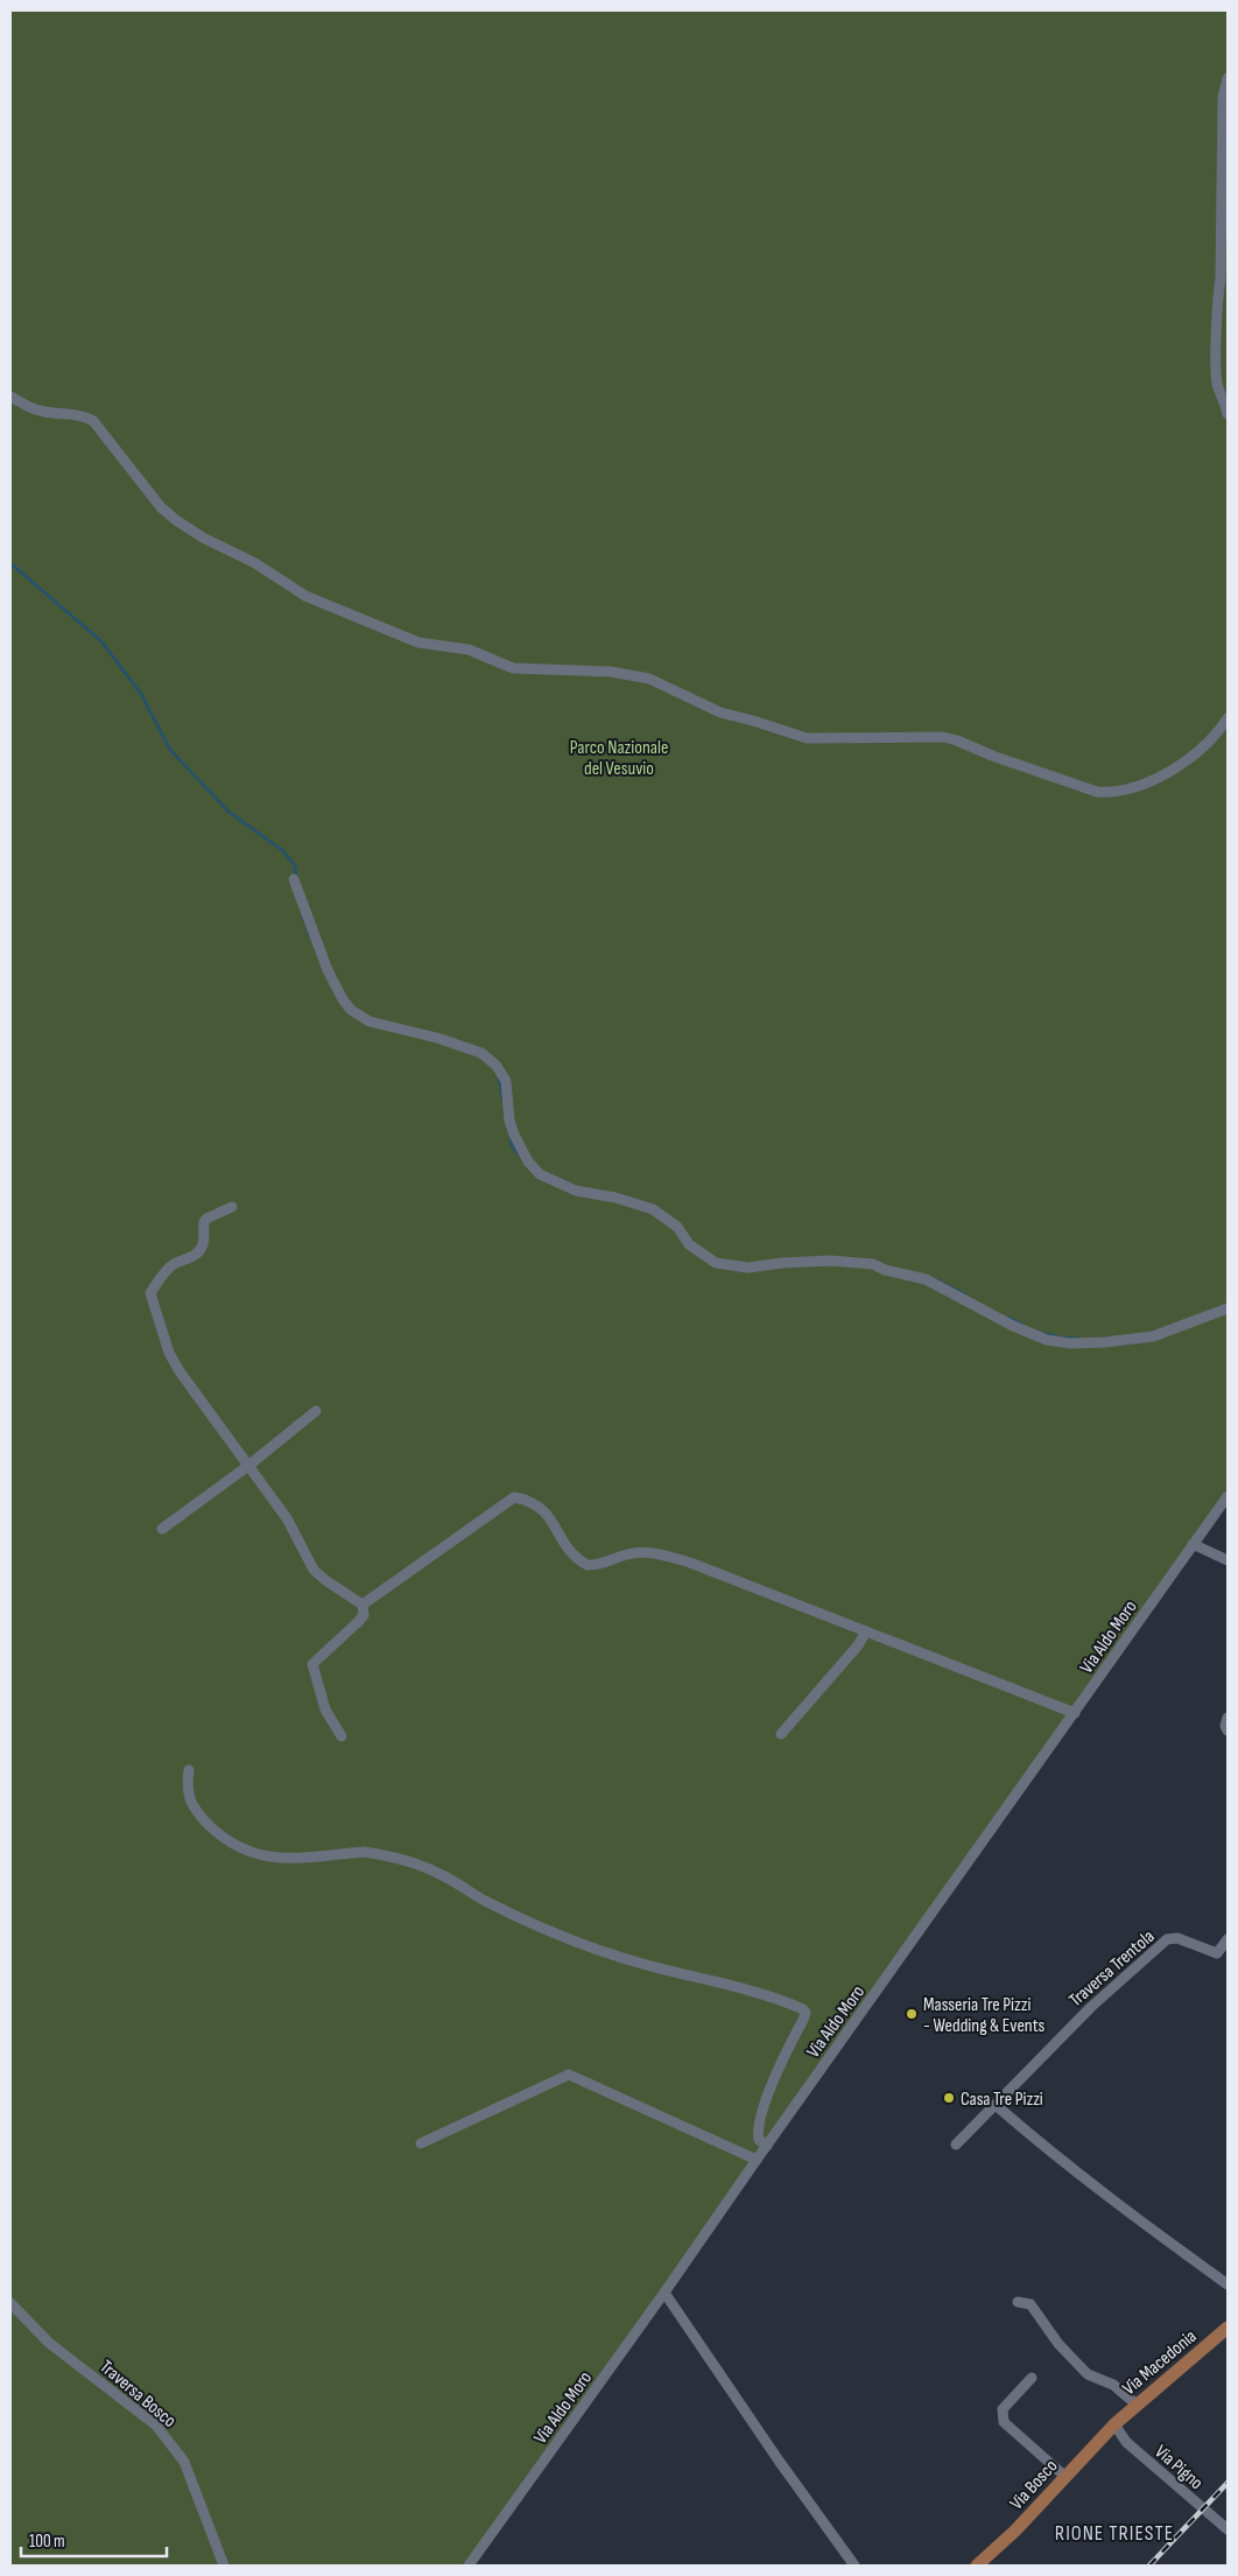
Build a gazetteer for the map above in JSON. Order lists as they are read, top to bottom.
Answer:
{
  "streets": {
    "main road": ["Via Macedonia", "Via Bosco"],
    "street": [
      "Via Aldo Moro",
      "Traversa Trentola",
      "Traversa Bosco",
      "Via Pigno"
    ]
  },
  "crossings": [
    ["Via Macedonia", "Via Pigno"],
    ["Via Macedonia", "Via Bosco"],
    ["Via Pigno", "Via Bosco"]
  ],
  "districts": ["RIONE TRIESTE"],
  "parks": ["Parco Nazionale del Vesuvio"],
  "places": ["Masseria Tre Pizzi - Wedding & Events", "Casa Tre Pizzi"],
  "scale_bar": "100 m"
}
